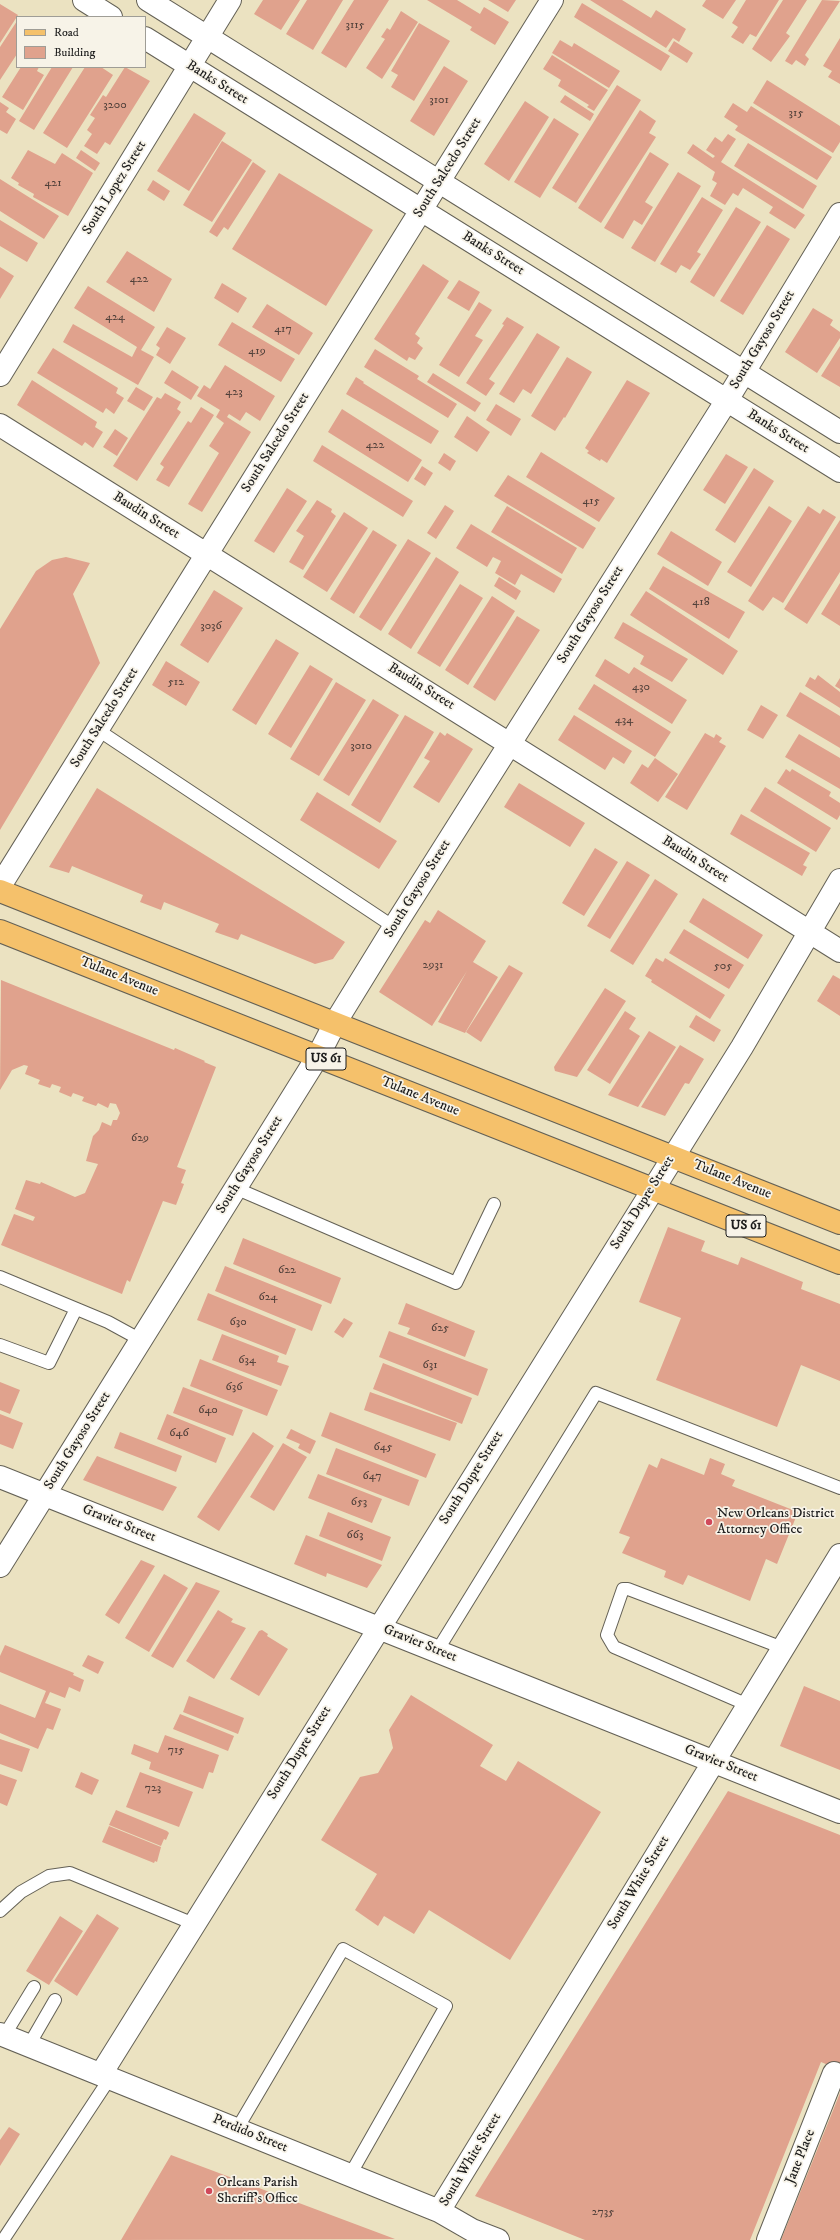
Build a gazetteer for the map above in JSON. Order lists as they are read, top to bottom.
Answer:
{
  "streets": {
    "main road": ["Tulane Avenue", "US 61"],
    "street": [
      "Banks Street",
      "South Salcedo Street",
      "South Lopez Street",
      "South Gayoso Street",
      "Baudin Street",
      "South Dupre Street",
      "Gravier Street",
      "South White Street",
      "Perdido Street",
      "Jane Place"
    ]
  },
  "crossings": [
    ["Banks Street", "South Salcedo Street"],
    ["Banks Street", "South Lopez Street"],
    ["Banks Street", "South Gayoso Street"],
    ["South Salcedo Street", "Baudin Street"],
    ["South Gayoso Street", "Baudin Street"],
    ["South Gayoso Street", "Tulane Avenue"],
    ["South Gayoso Street", "Gravier Street"],
    ["Baudin Street", "South Dupre Street"],
    ["Tulane Avenue", "South Dupre Street"],
    ["South Dupre Street", "Gravier Street"],
    ["South Dupre Street", "Perdido Street"],
    ["Gravier Street", "South White Street"],
    ["South White Street", "Perdido Street"]
  ],
  "places": ["New Orleans District Attorney Office", "Orleans Parish Sheriff's Office"],
  "house_numbers": [
    "3115",
    "3101",
    "3200",
    "315",
    "421",
    "422",
    "424",
    "417",
    "419",
    "423",
    "422",
    "415",
    "418",
    "3036",
    "512",
    "430",
    "434",
    "3010",
    "2931",
    "505",
    "629",
    "622",
    "624",
    "630",
    "625",
    "634",
    "631",
    "636",
    "640",
    "646",
    "645",
    "647",
    "653",
    "663",
    "715",
    "723",
    "2735"
  ],
  "legend": ["Road", "Building"]
}
